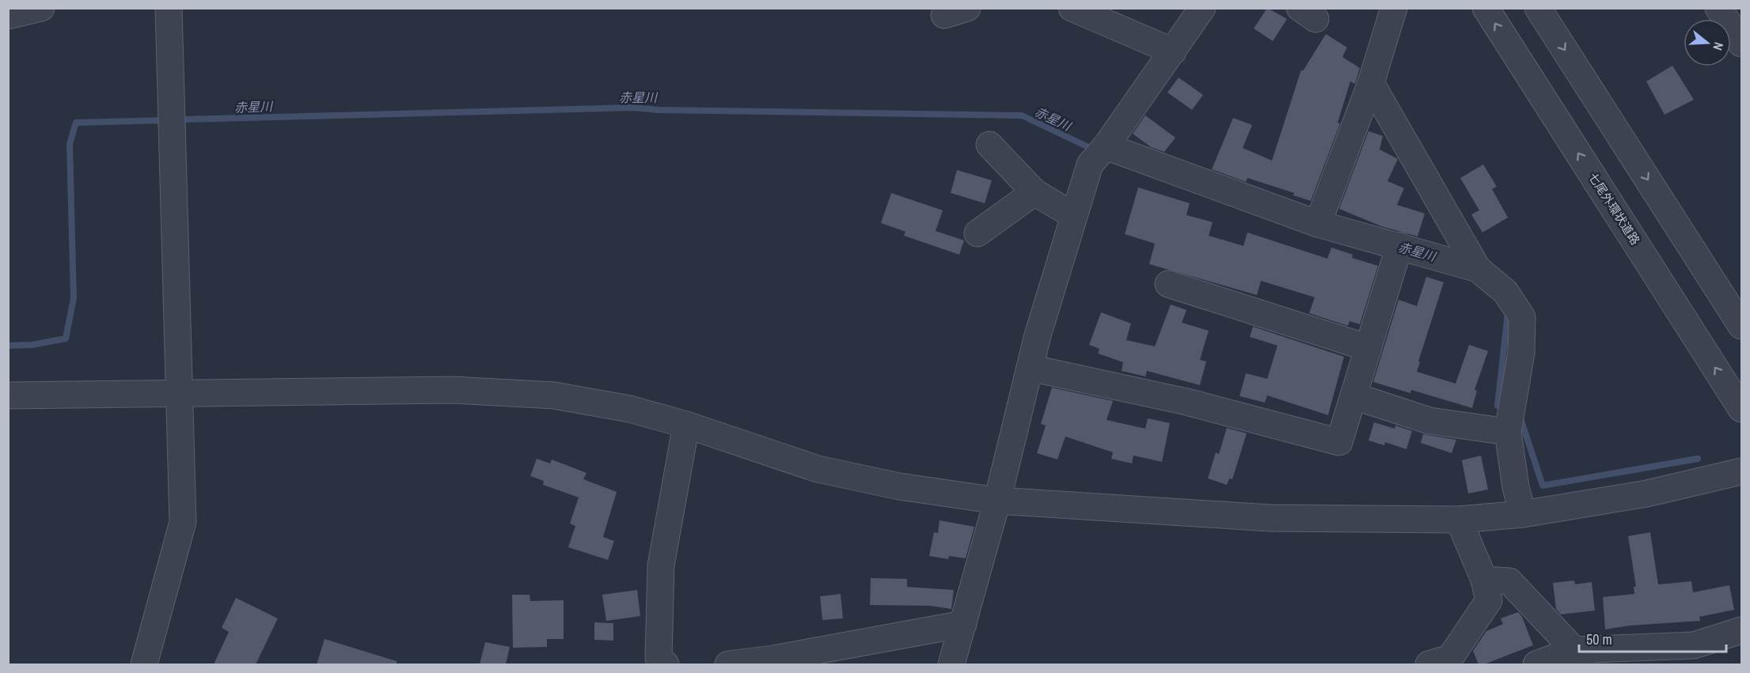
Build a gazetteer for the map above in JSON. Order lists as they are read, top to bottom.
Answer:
{
  "streets": {
    "street": ["七尾外環状道路"]
  },
  "water": ["赤星川"],
  "scale_bar": "50 m",
  "north": "right"
}
